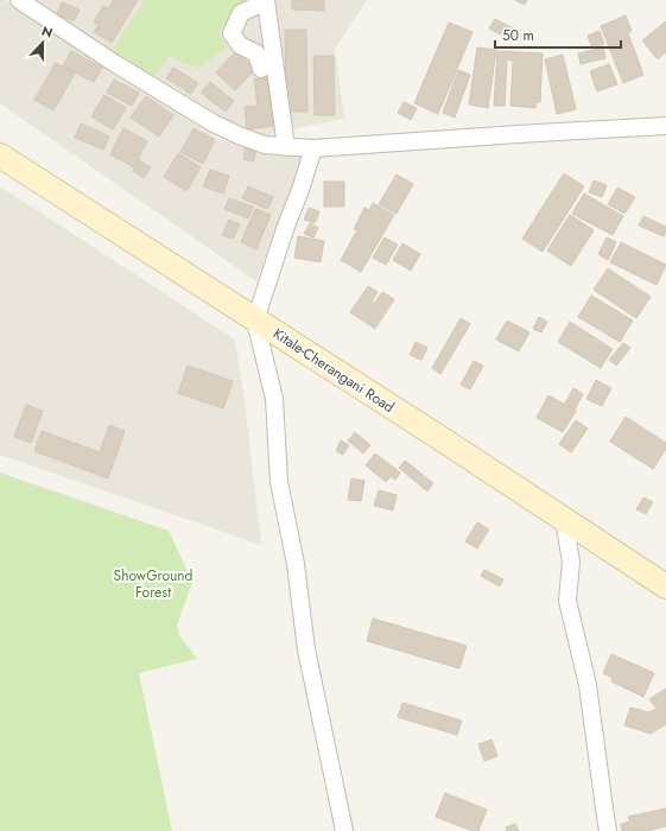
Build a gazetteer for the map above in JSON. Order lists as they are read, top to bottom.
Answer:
{
  "streets": {
    "main road": ["Kitale-Cherangani Road"]
  },
  "parks": ["ShowGround Forest"],
  "scale_bar": "50 m",
  "north": "top"
}
